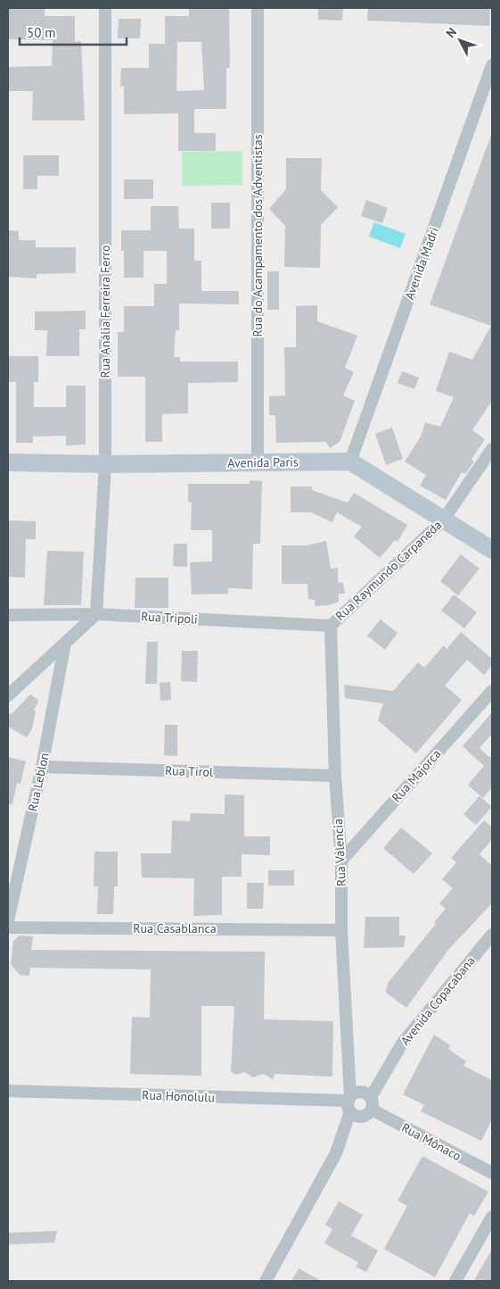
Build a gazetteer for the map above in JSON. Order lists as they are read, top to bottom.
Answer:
{
  "streets": {
    "street": [
      "Rua do Acampamento dos Adventistas",
      "Avenida Madri",
      "Rua Anália Ferreira Ferro",
      "Avenida Paris",
      "Rua Raymundo Carpaneda",
      "Rua Tripoli",
      "Rua Tirol",
      "Rua Majorca",
      "Rua Leblon",
      "Rua Valencia",
      "Rua Casablanca",
      "Avenida Copacabana",
      "Rua Honolulu",
      "Rua Mônaco"
    ]
  },
  "crossings": [
    ["Rua do Acampamento dos Adventistas", "Avenida Paris"],
    ["Avenida Madri", "Avenida Paris"],
    ["Rua Anália Ferreira Ferro", "Avenida Paris"],
    ["Rua Anália Ferreira Ferro", "Rua Tripoli"],
    ["Rua Raymundo Carpaneda", "Rua Tripoli"],
    ["Rua Raymundo Carpaneda", "Rua Valencia"],
    ["Rua Tripoli", "Rua Valencia"],
    ["Rua Tirol", "Rua Leblon"],
    ["Rua Tirol", "Rua Valencia"],
    ["Rua Majorca", "Rua Valencia"],
    ["Rua Valencia", "Rua Casablanca"],
    ["Rua Valencia", "Avenida Copacabana"],
    ["Rua Valencia", "Rua Honolulu"],
    ["Rua Valencia", "Rua Mônaco"],
    ["Avenida Copacabana", "Rua Honolulu"],
    ["Avenida Copacabana", "Rua Mônaco"],
    ["Rua Honolulu", "Rua Mônaco"]
  ],
  "scale_bar": "50 m",
  "north": "top left"
}
